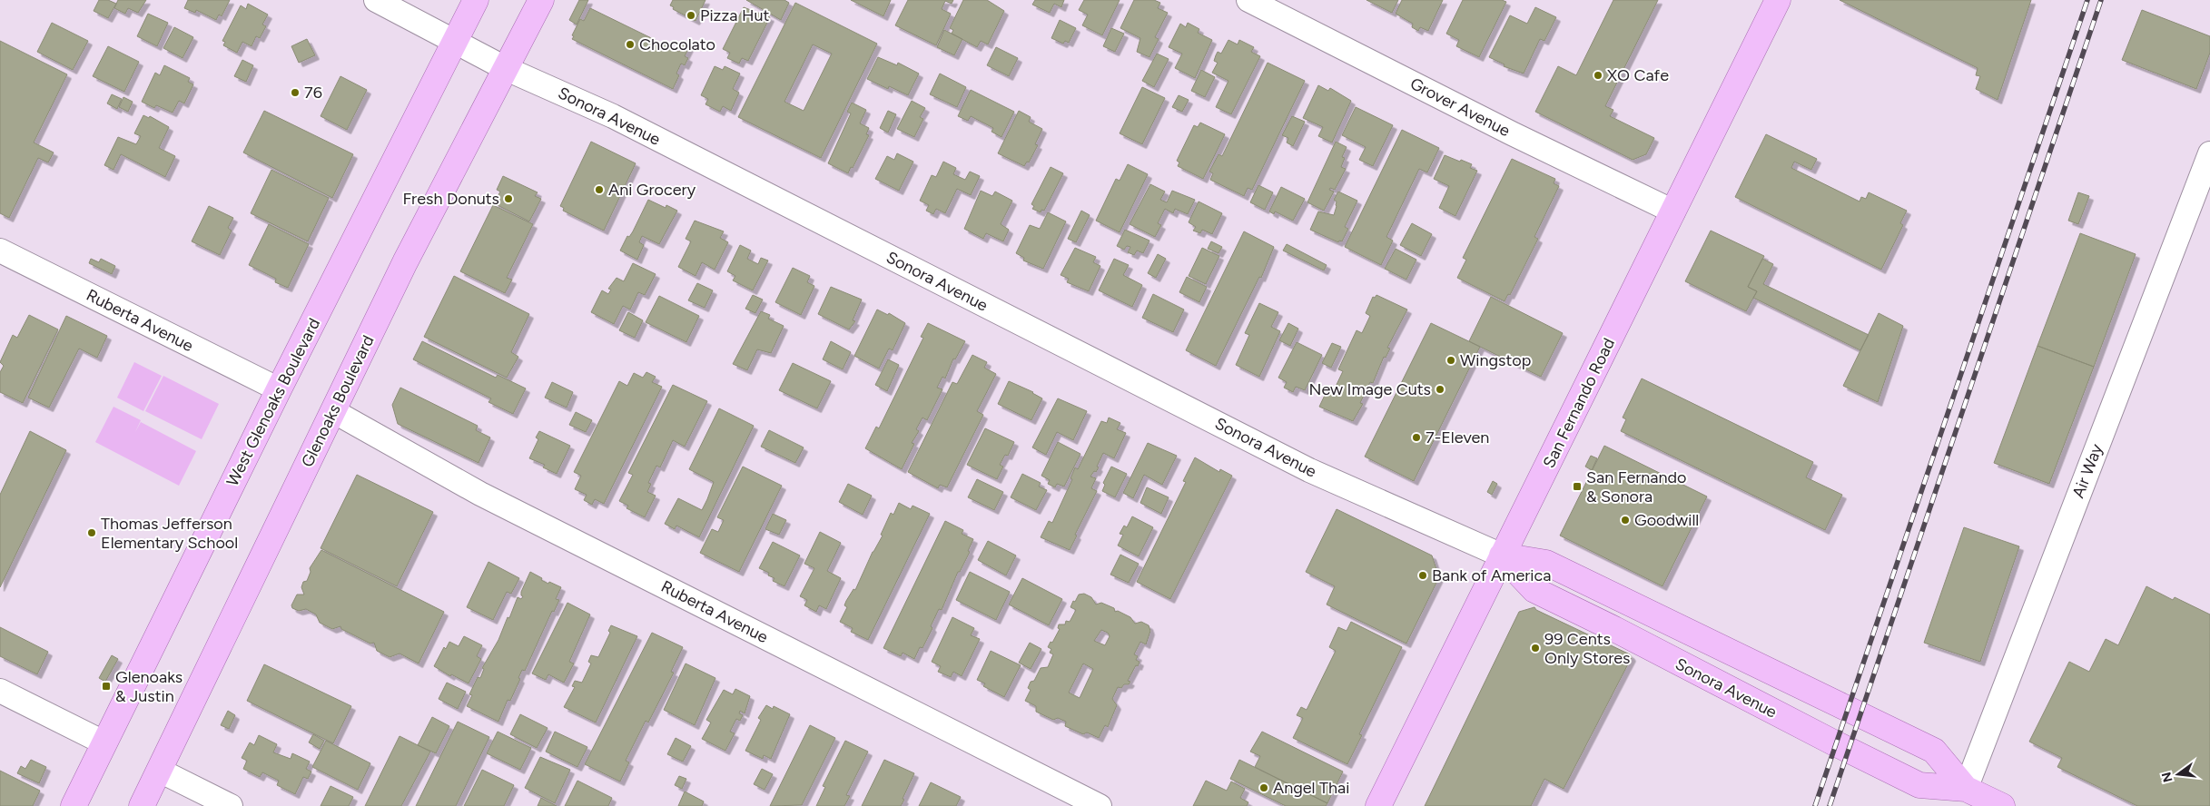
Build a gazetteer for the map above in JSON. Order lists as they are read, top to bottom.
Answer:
{
  "streets": {
    "main road": [
      "Sonora Avenue",
      "Glenoaks Boulevard",
      "West Glenoaks Boulevard",
      "San Fernando Road"
    ],
    "street": ["Grover Avenue", "Ruberta Avenue", "Air Way"]
  },
  "crossings": [
    ["Grover Avenue", "San Fernando Road"],
    ["Sonora Avenue", "Glenoaks Boulevard"],
    ["Sonora Avenue", "West Glenoaks Boulevard"],
    ["Sonora Avenue", "San Fernando Road"],
    ["Sonora Avenue", "Air Way"],
    ["Ruberta Avenue", "Glenoaks Boulevard"],
    ["Ruberta Avenue", "West Glenoaks Boulevard"]
  ],
  "places": {
    "other": [
      "Pizza Hut",
      "Chocolato",
      "XO Cafe",
      "76",
      "Ani Grocery",
      "Fresh Donuts",
      "Wingstop",
      "New Image Cuts",
      "7-Eleven",
      "Goodwill",
      "Thomas Jefferson Elementary School",
      "Bank of America",
      "99 Cents Only Stores",
      "Angel Thai"
    ],
    "transit": ["San Fernando & Sonora", "Glenoaks & Justin"]
  },
  "north": "left"
}
